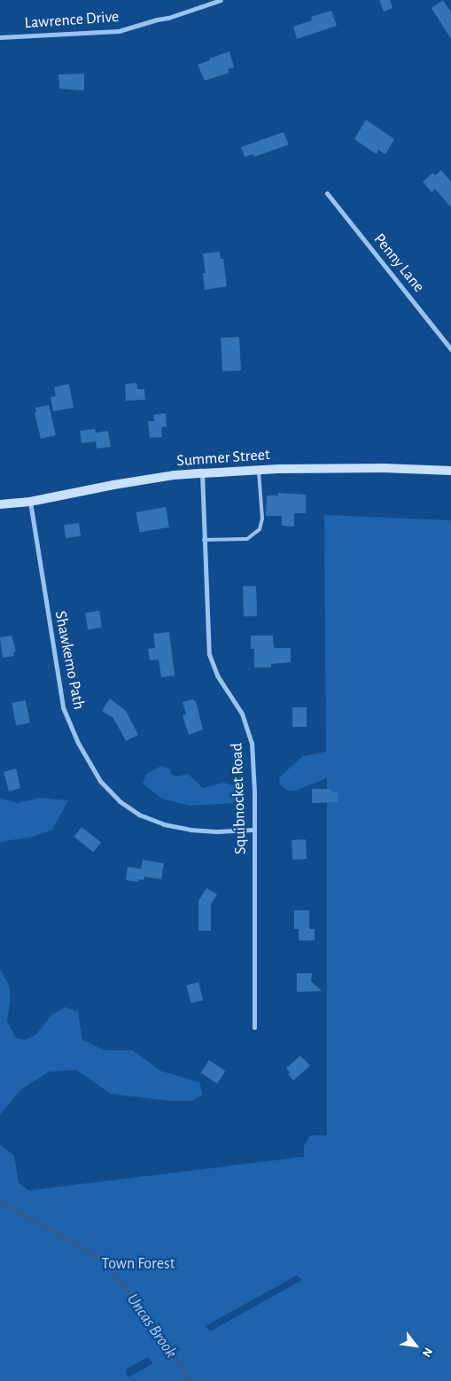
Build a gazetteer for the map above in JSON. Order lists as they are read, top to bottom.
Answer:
{
  "streets": {
    "main road": ["Summer Street"],
    "street": [
      "Lawrence Drive",
      "Penny Lane",
      "Shawkemo Path",
      "Squibnocket Road"
    ]
  },
  "crossings": [
    ["Summer Street", "Shawkemo Path"],
    ["Summer Street", "Squibnocket Road"],
    ["Shawkemo Path", "Squibnocket Road"]
  ],
  "water": ["Uncas Brook"],
  "parks": ["Town Forest"],
  "north": "bottom right"
}
